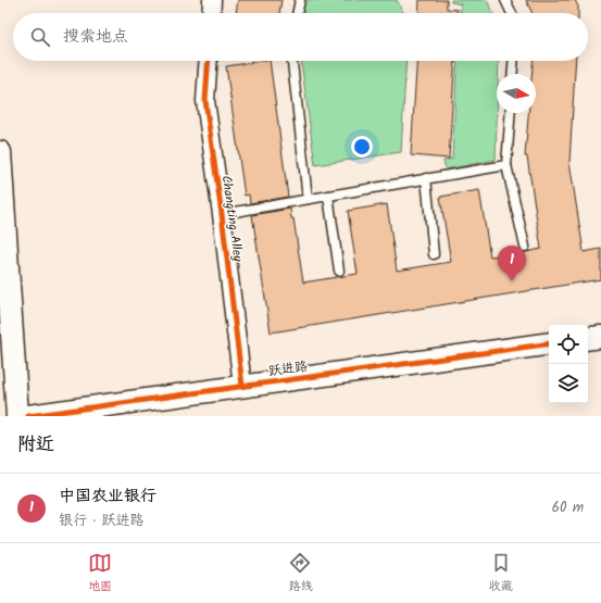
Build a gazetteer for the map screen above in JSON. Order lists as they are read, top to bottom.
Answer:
{
  "streets": {
    "street": ["Changting Alley", "跃进路"]
  },
  "crossings": [
    ["Changting Alley", "跃进路"]
  ],
  "north": "right",
  "page": {
    "search": "搜索地点",
    "pins": "1",
    "heading": "附近",
    "list": [
      {
        "mark": "1",
        "name": "中国农业银行",
        "note": "银行 · 跃进路",
        "value": "60 m"
      }
    ],
    "nav": ["地图", "路线", "收藏"]
  }
}
